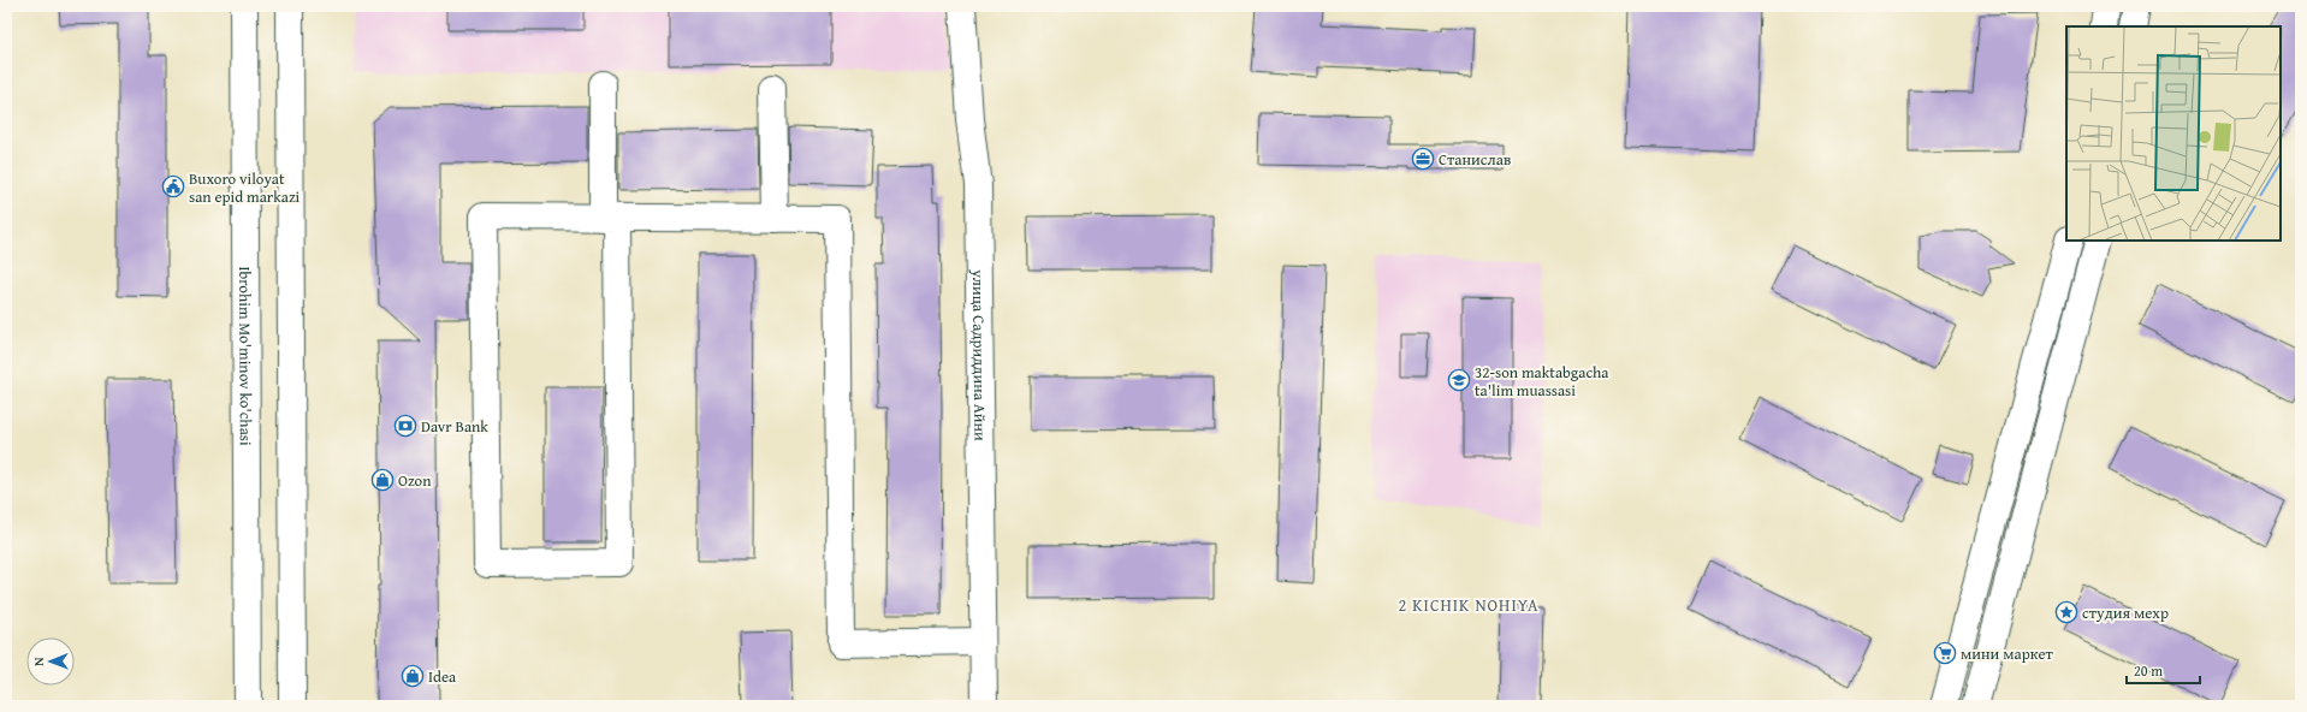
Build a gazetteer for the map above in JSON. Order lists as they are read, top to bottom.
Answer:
{
  "streets": {
    "street": ["Ibrohim Mo'minov ko'chasi", "улица Садриддина Айни"]
  },
  "districts": ["2 KICHIK NOHIYA"],
  "places": {
    "office": ["Станислав"],
    "public building": ["Buxoro viloyat san epid markazi"],
    "school or university": ["32-son maktabgacha ta'lim muassasi"],
    "bank": ["Davr Bank"],
    "shop": ["Ozon", "Idea"],
    "place": ["студия мехр"],
    "supermarket": ["мини маркет"]
  },
  "scale_bar": "20 m",
  "north": "left"
}
